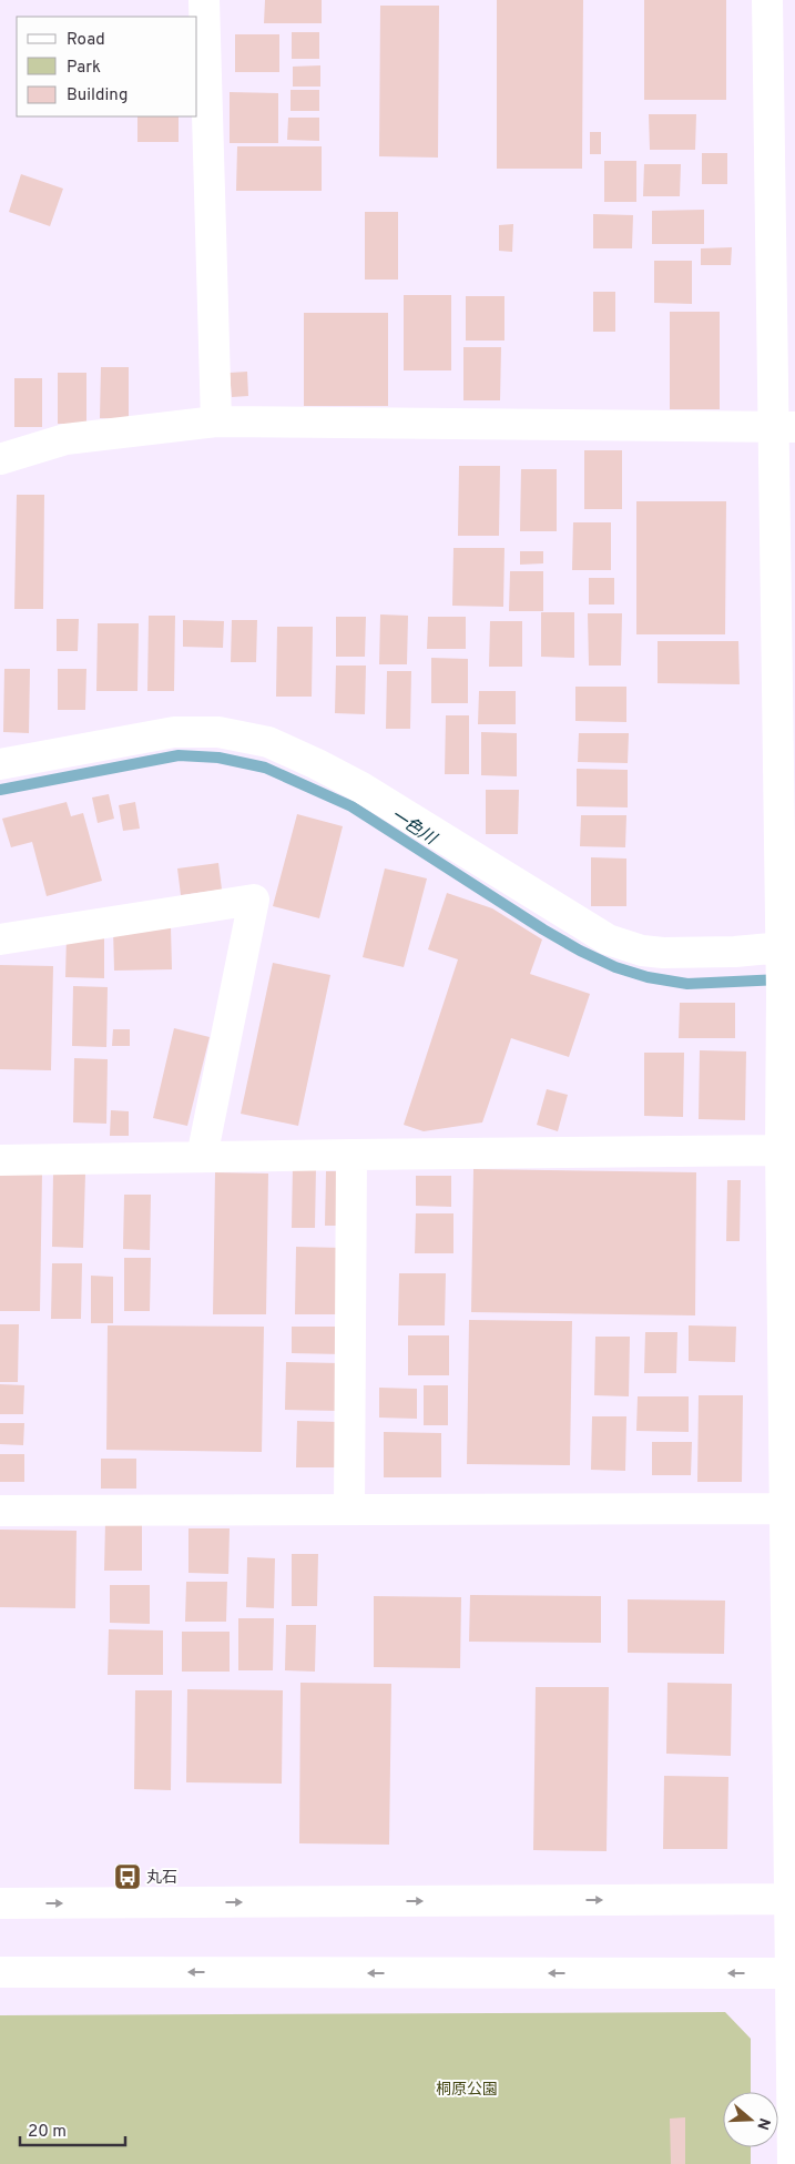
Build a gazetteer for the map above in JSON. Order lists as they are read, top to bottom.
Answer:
{
  "water": ["一色川"],
  "parks": ["桐原公園"],
  "places": {
    "bus stop": ["丸石"]
  },
  "legend": ["Road", "Park", "Building"],
  "scale_bar": "20 m",
  "north": "right"
}
